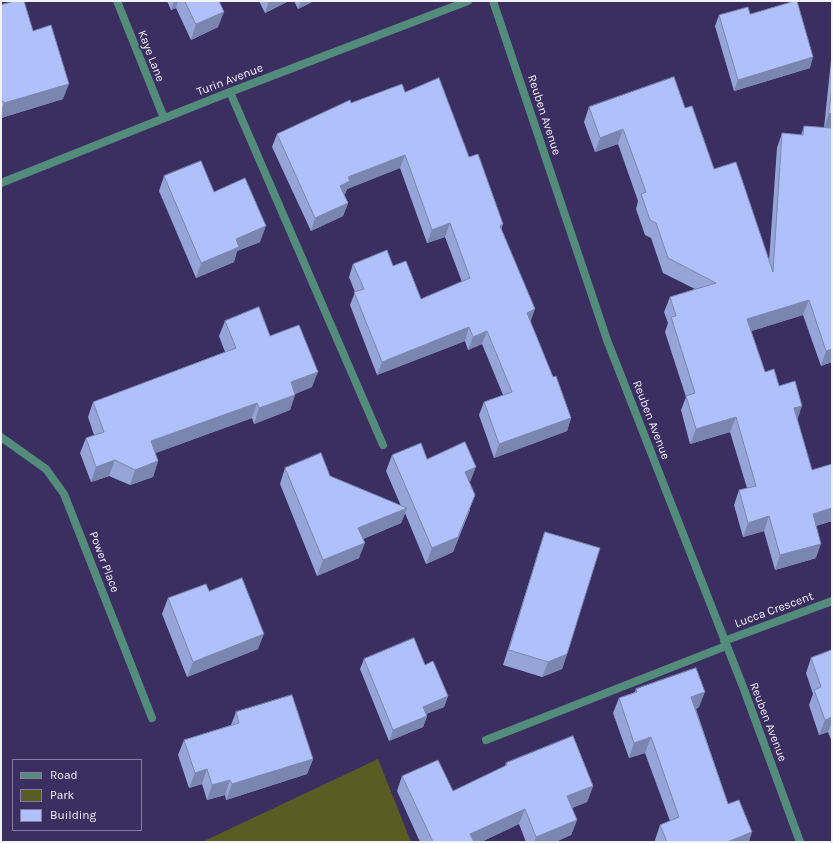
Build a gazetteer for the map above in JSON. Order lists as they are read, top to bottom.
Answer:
{
  "streets": {
    "street": [
      "Kaye Lane",
      "Turin Avenue",
      "Reuben Avenue",
      "Power Place",
      "Lucca Crescent"
    ]
  },
  "crossings": [
    ["Kaye Lane", "Turin Avenue"],
    ["Reuben Avenue", "Lucca Crescent"]
  ],
  "legend": ["Road", "Park", "Building"]
}
